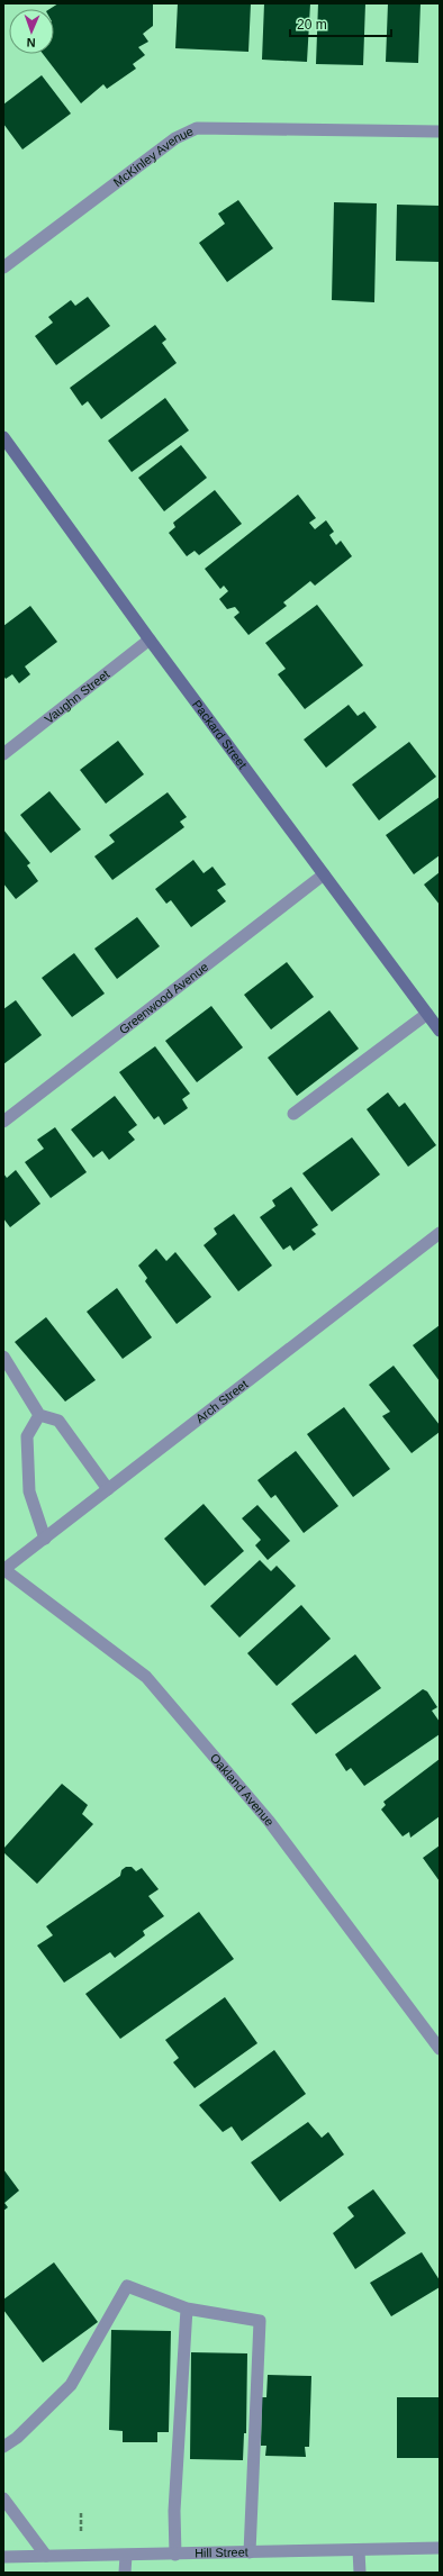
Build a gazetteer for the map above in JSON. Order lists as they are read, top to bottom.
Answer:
{
  "streets": {
    "main road": ["Packard Street"],
    "street": [
      "McKinley Avenue",
      "Vaughn Street",
      "Greenwood Avenue",
      "Arch Street",
      "Oakland Avenue",
      "Hill Street"
    ]
  },
  "crossings": [
    ["Vaughn Street", "Packard Street"],
    ["Packard Street", "Greenwood Avenue"],
    ["Arch Street", "Oakland Avenue"]
  ],
  "scale_bar": "20 m",
  "north": "bottom"
}
